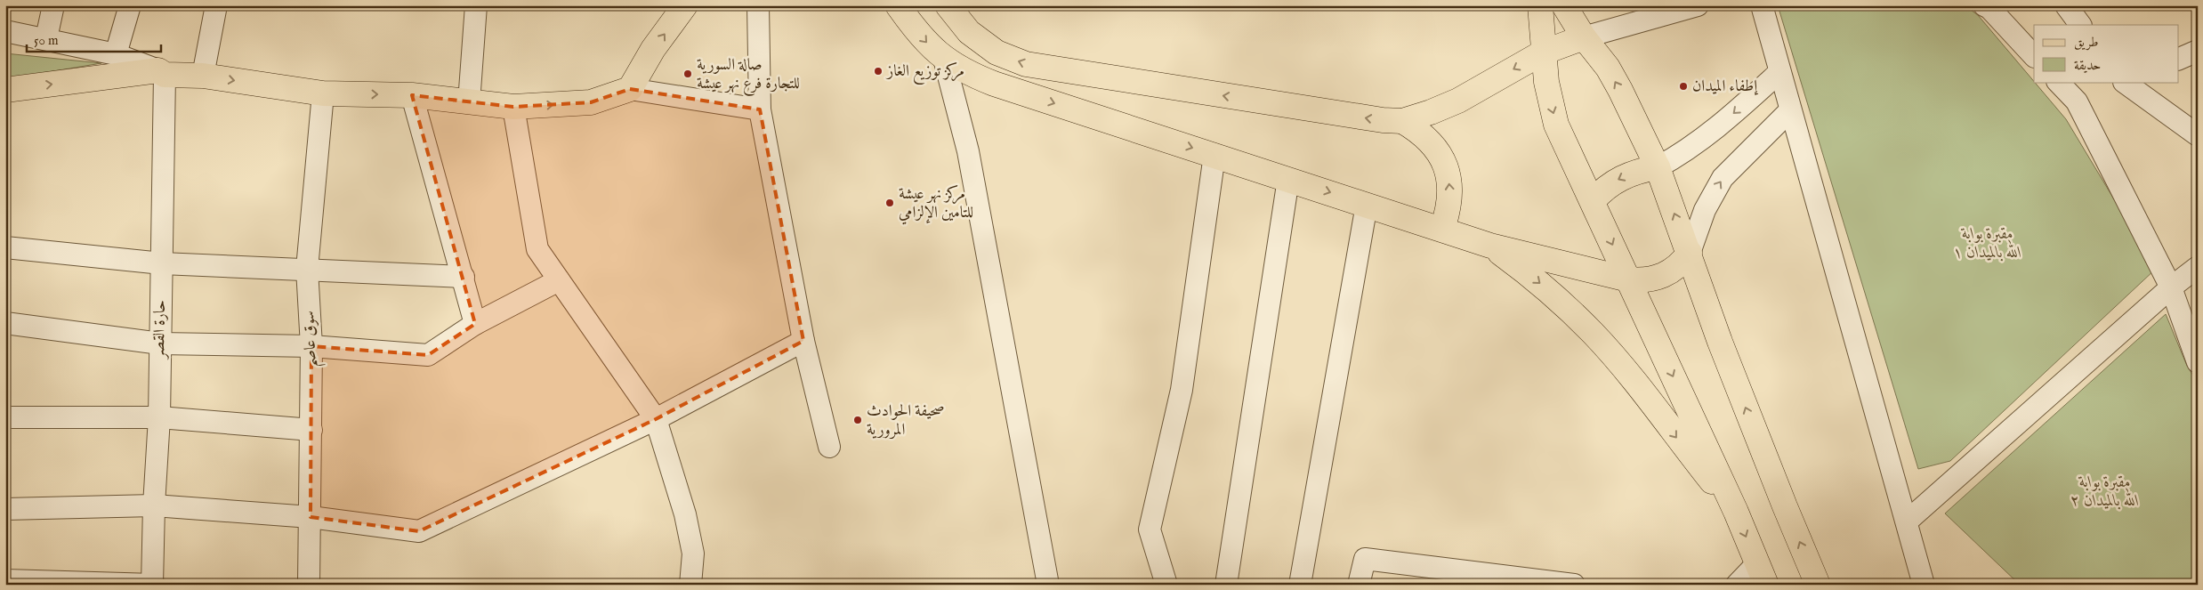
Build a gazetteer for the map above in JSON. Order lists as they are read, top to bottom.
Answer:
{
  "streets": {
    "street": ["حارة القصر", "سوق عاصم"]
  },
  "parks": ["مقبرة بوابة الله بالميدان ١", "مقبرة بوابة الله بالميدان ٢"],
  "places": [
    "مركز توزيع الغاز",
    "صالة السورية للتجارة فرع نهر عيشة",
    "إطفاء الميدان",
    "مركز نهر عيشة للتامين الإلزامي",
    "صحيفة الحوادث المرورية"
  ],
  "legend": ["طريق", "حديقة"],
  "scale_bar": "50 m"
}
